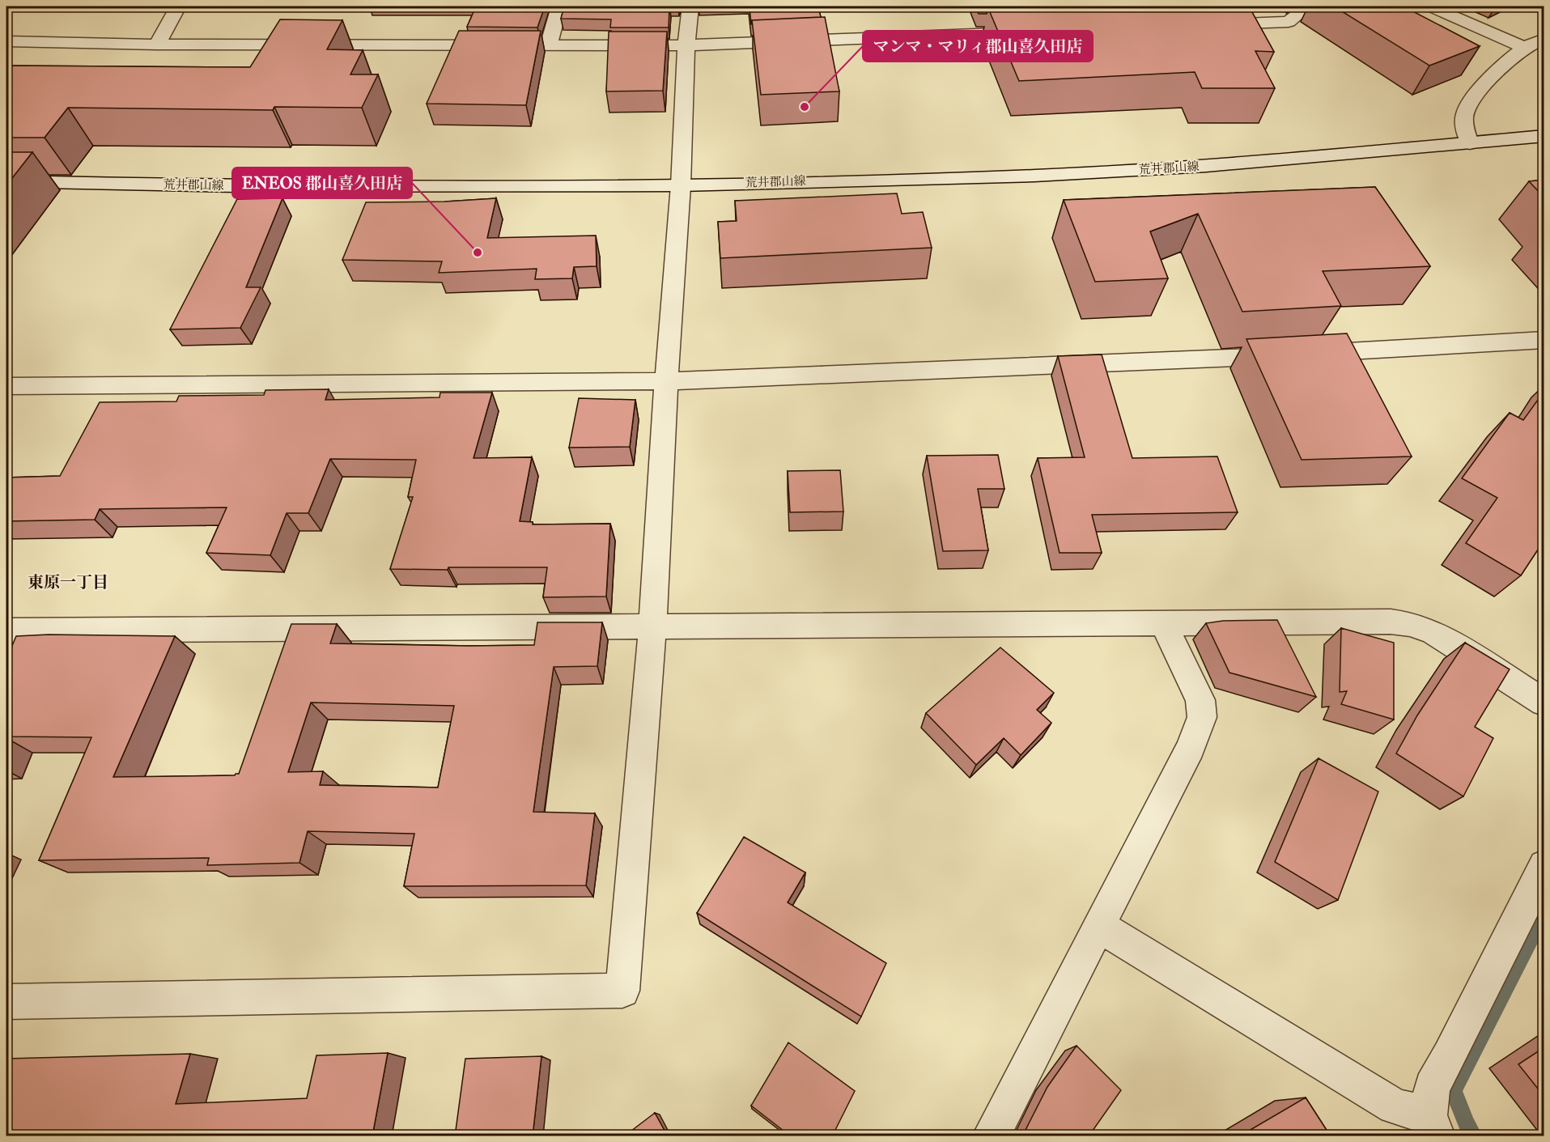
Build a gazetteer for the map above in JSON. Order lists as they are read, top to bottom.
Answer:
{
  "streets": {
    "street": ["荒井郡山線"]
  },
  "districts": ["東原一丁目"],
  "places": ["マンマ・マリィ郡山喜久田店", "ENEOS 郡山喜久田店"]
}
